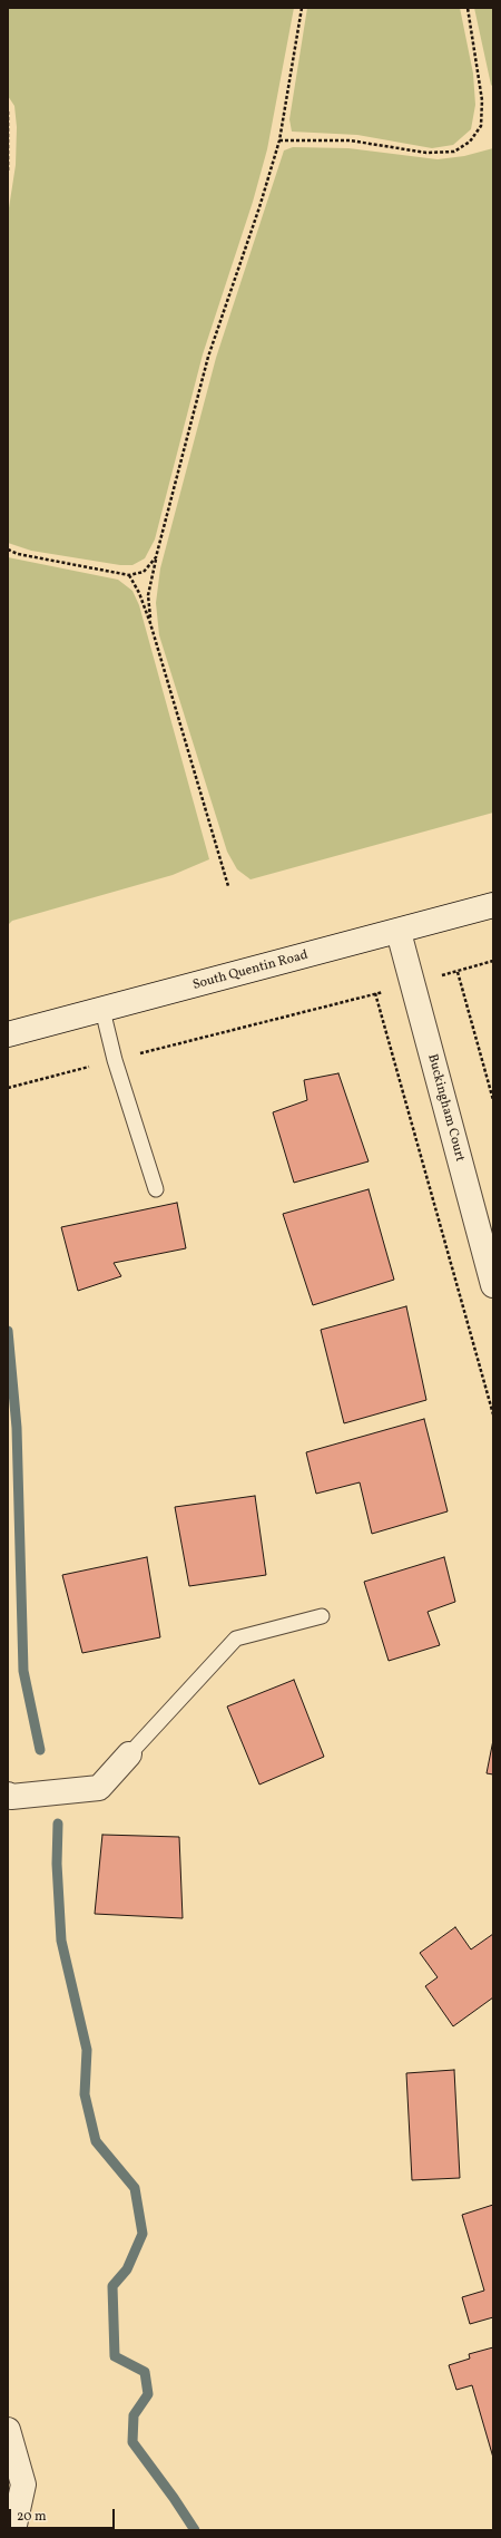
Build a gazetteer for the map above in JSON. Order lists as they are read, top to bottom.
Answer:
{
  "streets": {
    "street": ["South Quentin Road", "Buckingham Court"]
  },
  "crossings": [
    ["South Quentin Road", "Buckingham Court"]
  ],
  "scale_bar": "20 m"
}
